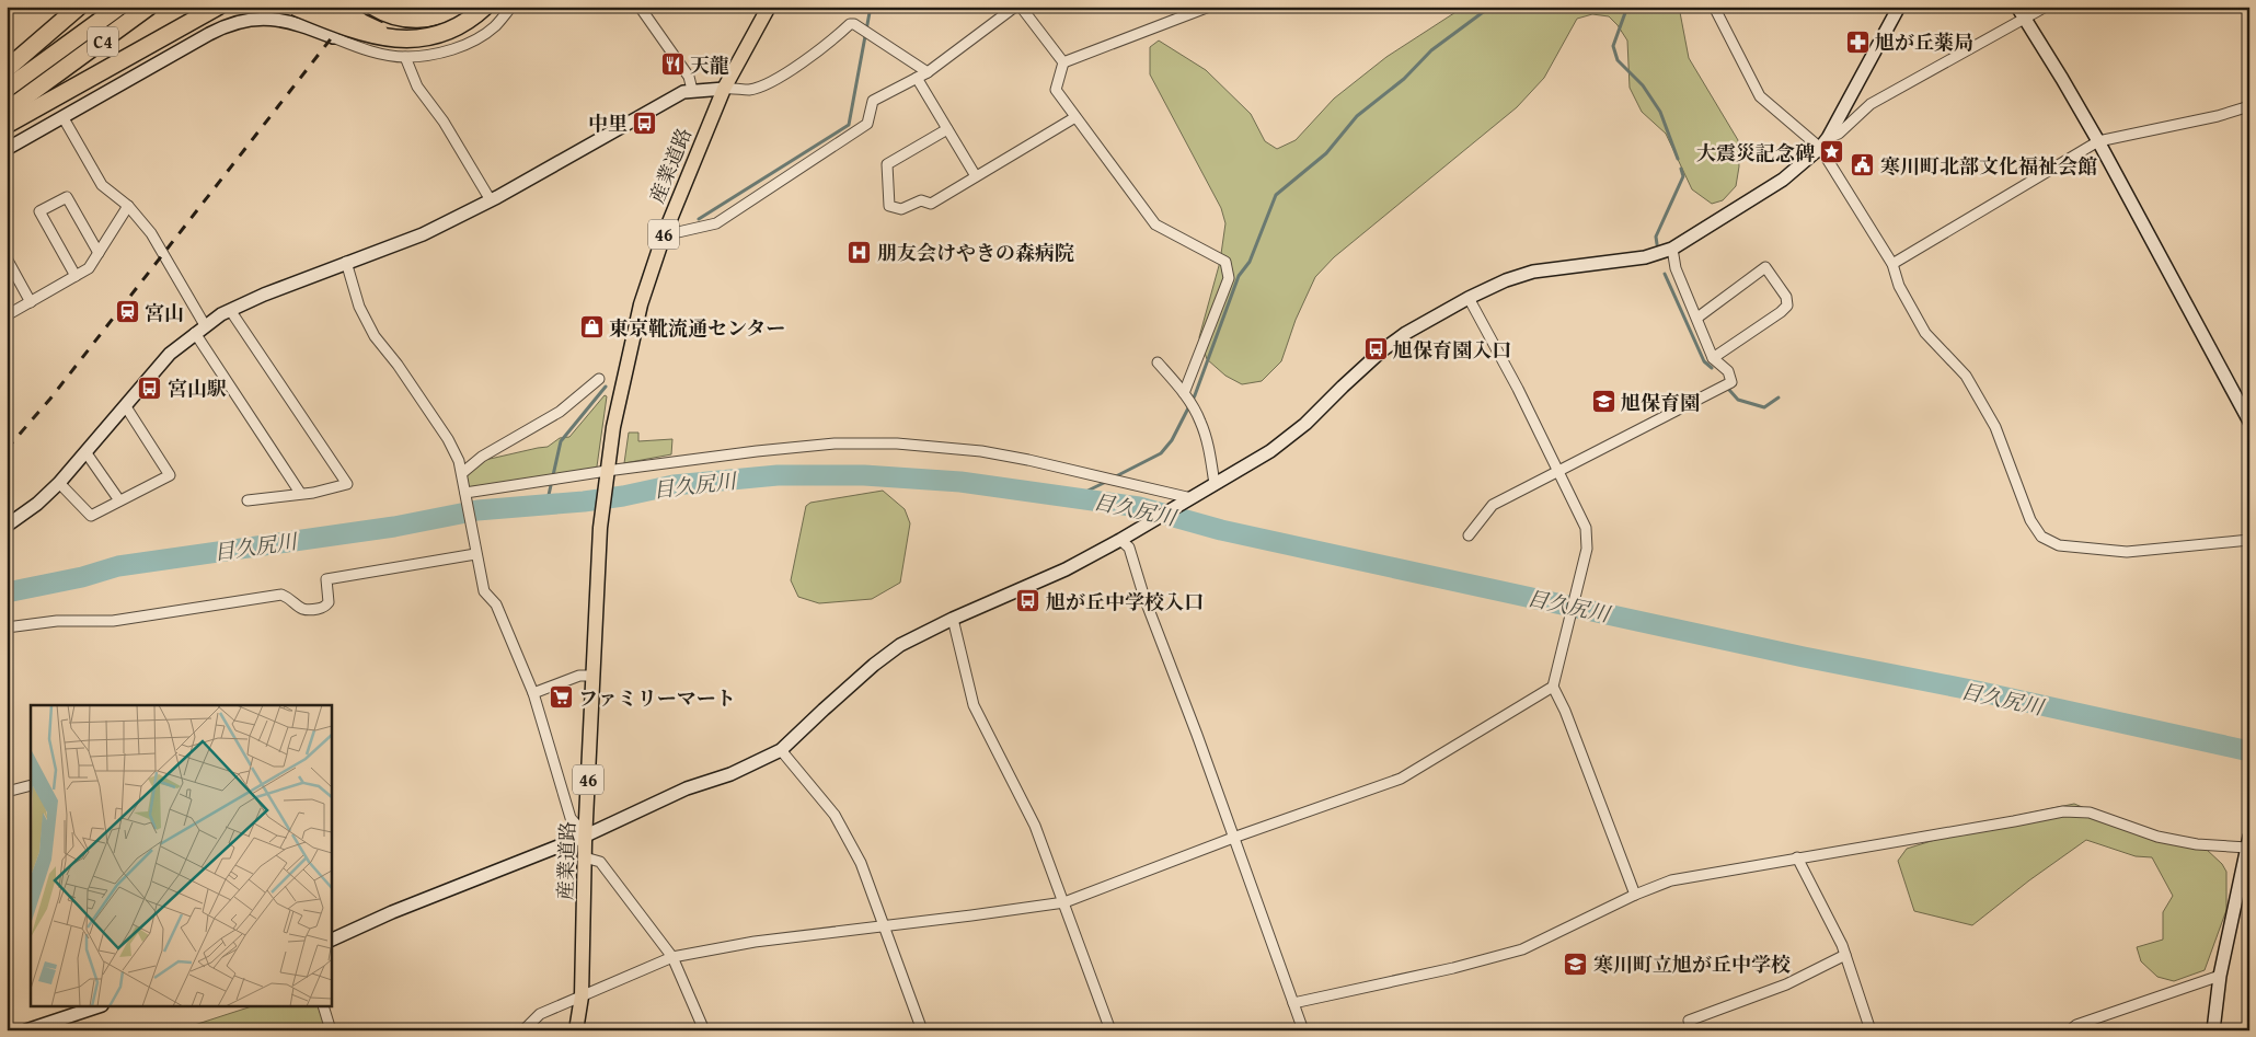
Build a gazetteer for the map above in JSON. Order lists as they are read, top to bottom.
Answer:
{
  "streets": {
    "highway": ["C4"],
    "main road": ["産業道路", "46"]
  },
  "water": ["目久尻川"],
  "places": {
    "pharmacy": ["旭が丘薬局"],
    "restaurant": ["天龍"],
    "bus stop": [
      "中里",
      "旭保育園入口",
      "宮山駅",
      "旭が丘中学校入口"
    ],
    "place": ["大震災記念碑"],
    "public building": ["寒川町北部文化福祉会館"],
    "hospital": ["朋友会けやきの森病院"],
    "station": ["宮山"],
    "shop": ["東京靴流通センター"],
    "school or university": ["旭保育園", "寒川町立旭が丘中学校"],
    "supermarket": ["ファミリーマート"]
  }
}
